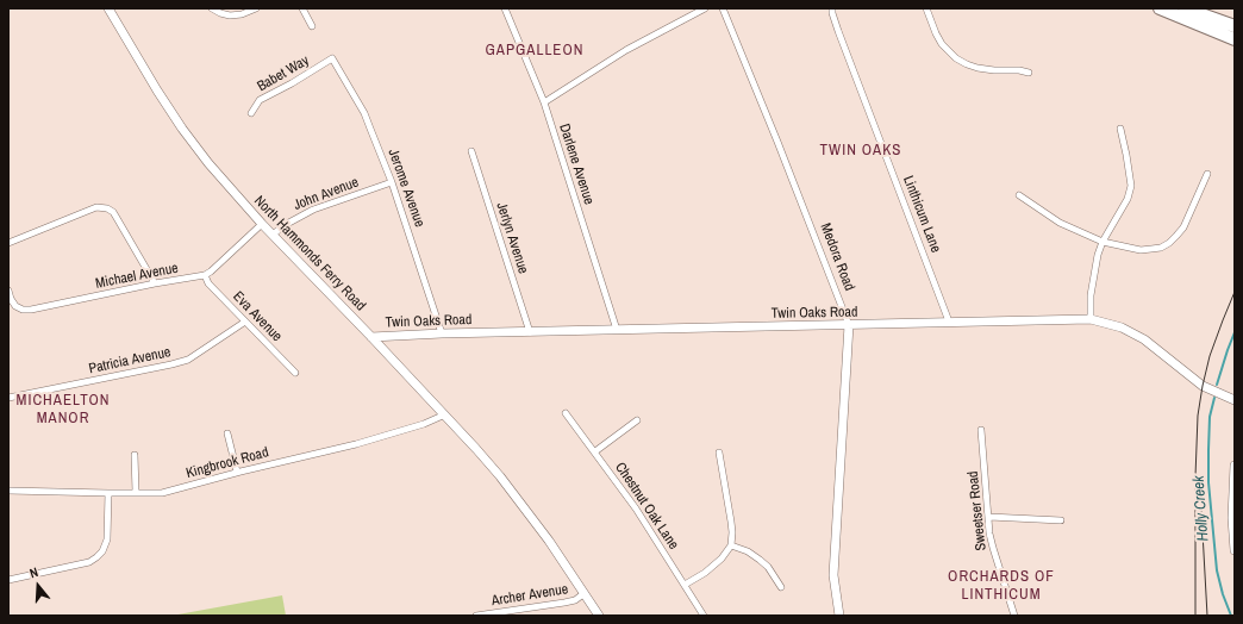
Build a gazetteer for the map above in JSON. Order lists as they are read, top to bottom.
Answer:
{
  "streets": {
    "street": [
      "Babet Way",
      "Darlene Avenue",
      "Jerome Avenue",
      "John Avenue",
      "Linthicum Lane",
      "Jerlyn Avenue",
      "North Hammonds Ferry Road",
      "Medora Road",
      "Michael Avenue",
      "Twin Oaks Road",
      "Eva Avenue",
      "Patricia Avenue",
      "Kingbrook Road",
      "Chestnut Oak Lane",
      "Sweetser Road",
      "Archer Avenue"
    ]
  },
  "crossings": [
    ["Babet Way", "Jerome Avenue"],
    ["Darlene Avenue", "Twin Oaks Road"],
    ["Jerome Avenue", "John Avenue"],
    ["Jerome Avenue", "Twin Oaks Road"],
    ["John Avenue", "North Hammonds Ferry Road"],
    ["Linthicum Lane", "Twin Oaks Road"],
    ["Jerlyn Avenue", "Twin Oaks Road"],
    ["North Hammonds Ferry Road", "Michael Avenue"],
    ["North Hammonds Ferry Road", "Twin Oaks Road"],
    ["North Hammonds Ferry Road", "Kingbrook Road"],
    ["North Hammonds Ferry Road", "Archer Avenue"],
    ["Medora Road", "Twin Oaks Road"],
    ["Michael Avenue", "Eva Avenue"],
    ["Eva Avenue", "Patricia Avenue"]
  ],
  "districts": [
    "GAPGALLEON",
    "TWIN OAKS",
    "MICHAELTON MANOR",
    "ORCHARDS OF LINTHICUM"
  ],
  "water": ["Holly Creek"],
  "north": "top"
}
